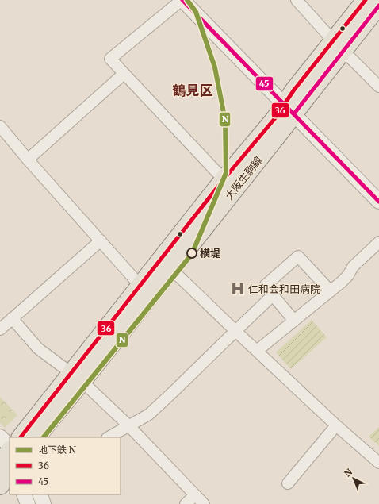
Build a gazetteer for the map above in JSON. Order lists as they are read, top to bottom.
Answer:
{
  "streets": {
    "main road": ["大阪生駒線"]
  },
  "districts": ["鶴見区"],
  "places": {
    "other": ["横堤"],
    "hospital": ["仁和会和田病院"]
  },
  "lines": ["metro line N", "transit line 36", "transit line 45"],
  "legend": ["地下鉄 N", "36", "45"],
  "north": "top left"
}
